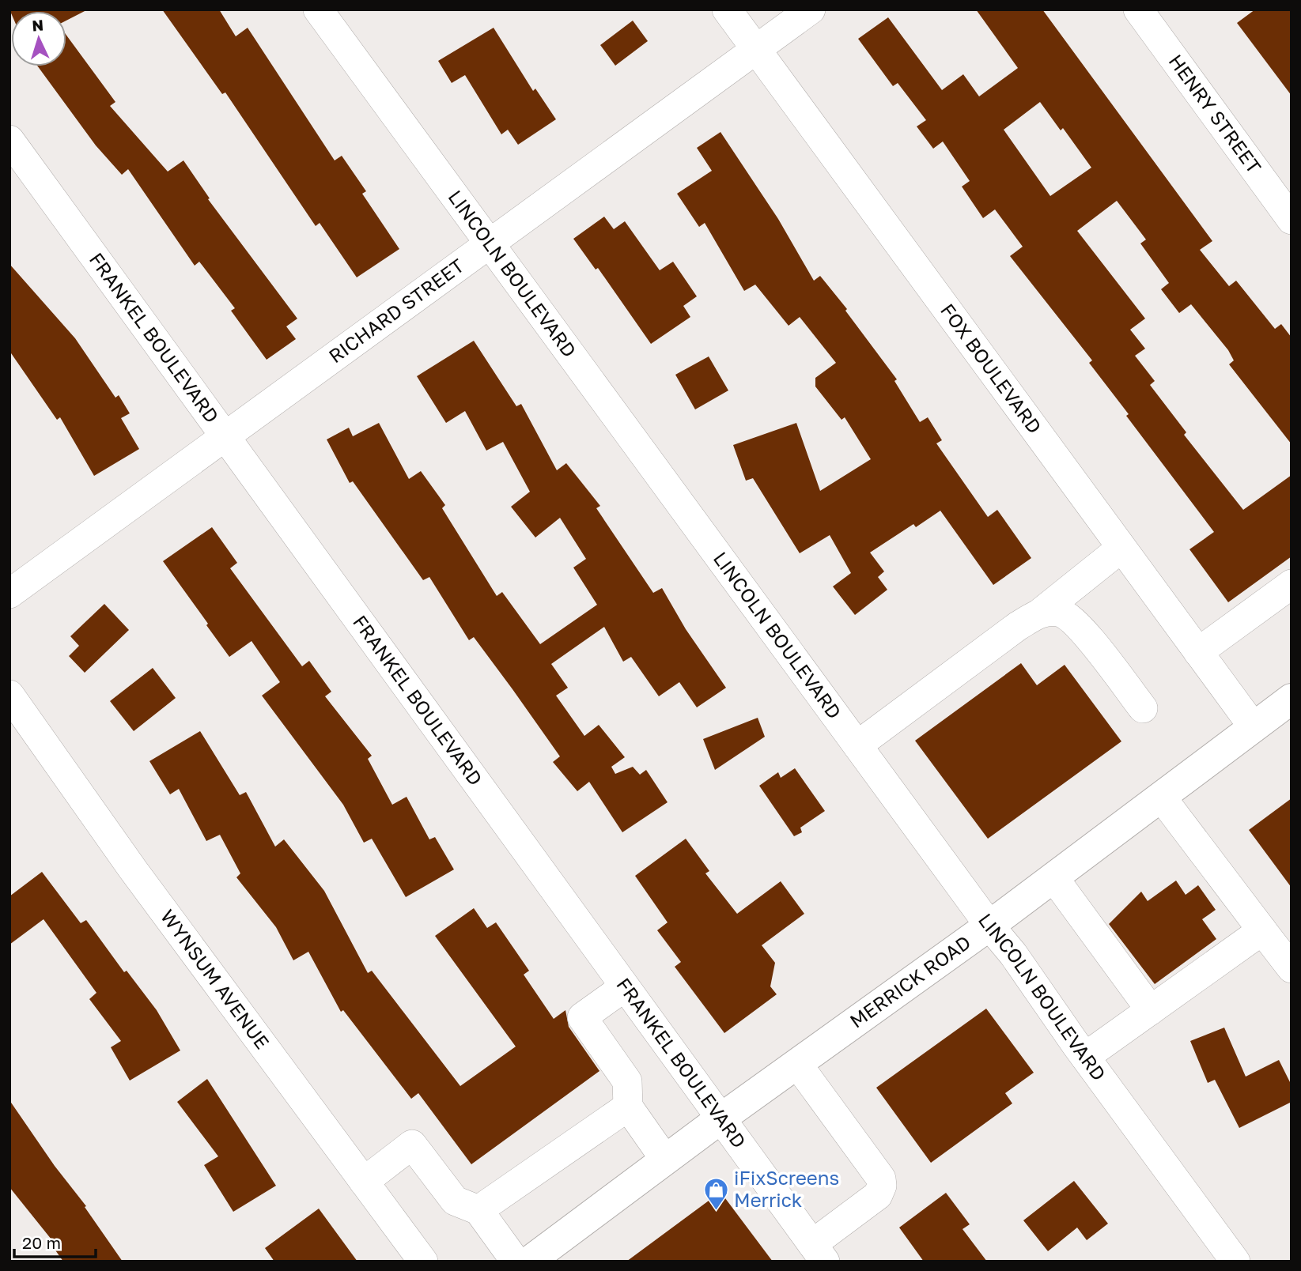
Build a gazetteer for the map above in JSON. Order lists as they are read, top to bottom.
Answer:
{
  "streets": {
    "main road": ["MERRICK ROAD"],
    "street": [
      "HENRY STREET",
      "LINCOLN BOULEVARD",
      "RICHARD STREET",
      "FRANKEL BOULEVARD",
      "FOX BOULEVARD",
      "WYNSUM AVENUE"
    ]
  },
  "crossings": [
    ["LINCOLN BOULEVARD", "RICHARD STREET"],
    ["LINCOLN BOULEVARD", "MERRICK ROAD"],
    ["RICHARD STREET", "FRANKEL BOULEVARD"],
    ["RICHARD STREET", "FOX BOULEVARD"],
    ["FRANKEL BOULEVARD", "MERRICK ROAD"],
    ["FOX BOULEVARD", "MERRICK ROAD"]
  ],
  "places": {
    "shop": ["iFixScreens Merrick"]
  },
  "scale_bar": "20 m",
  "north": "top"
}
